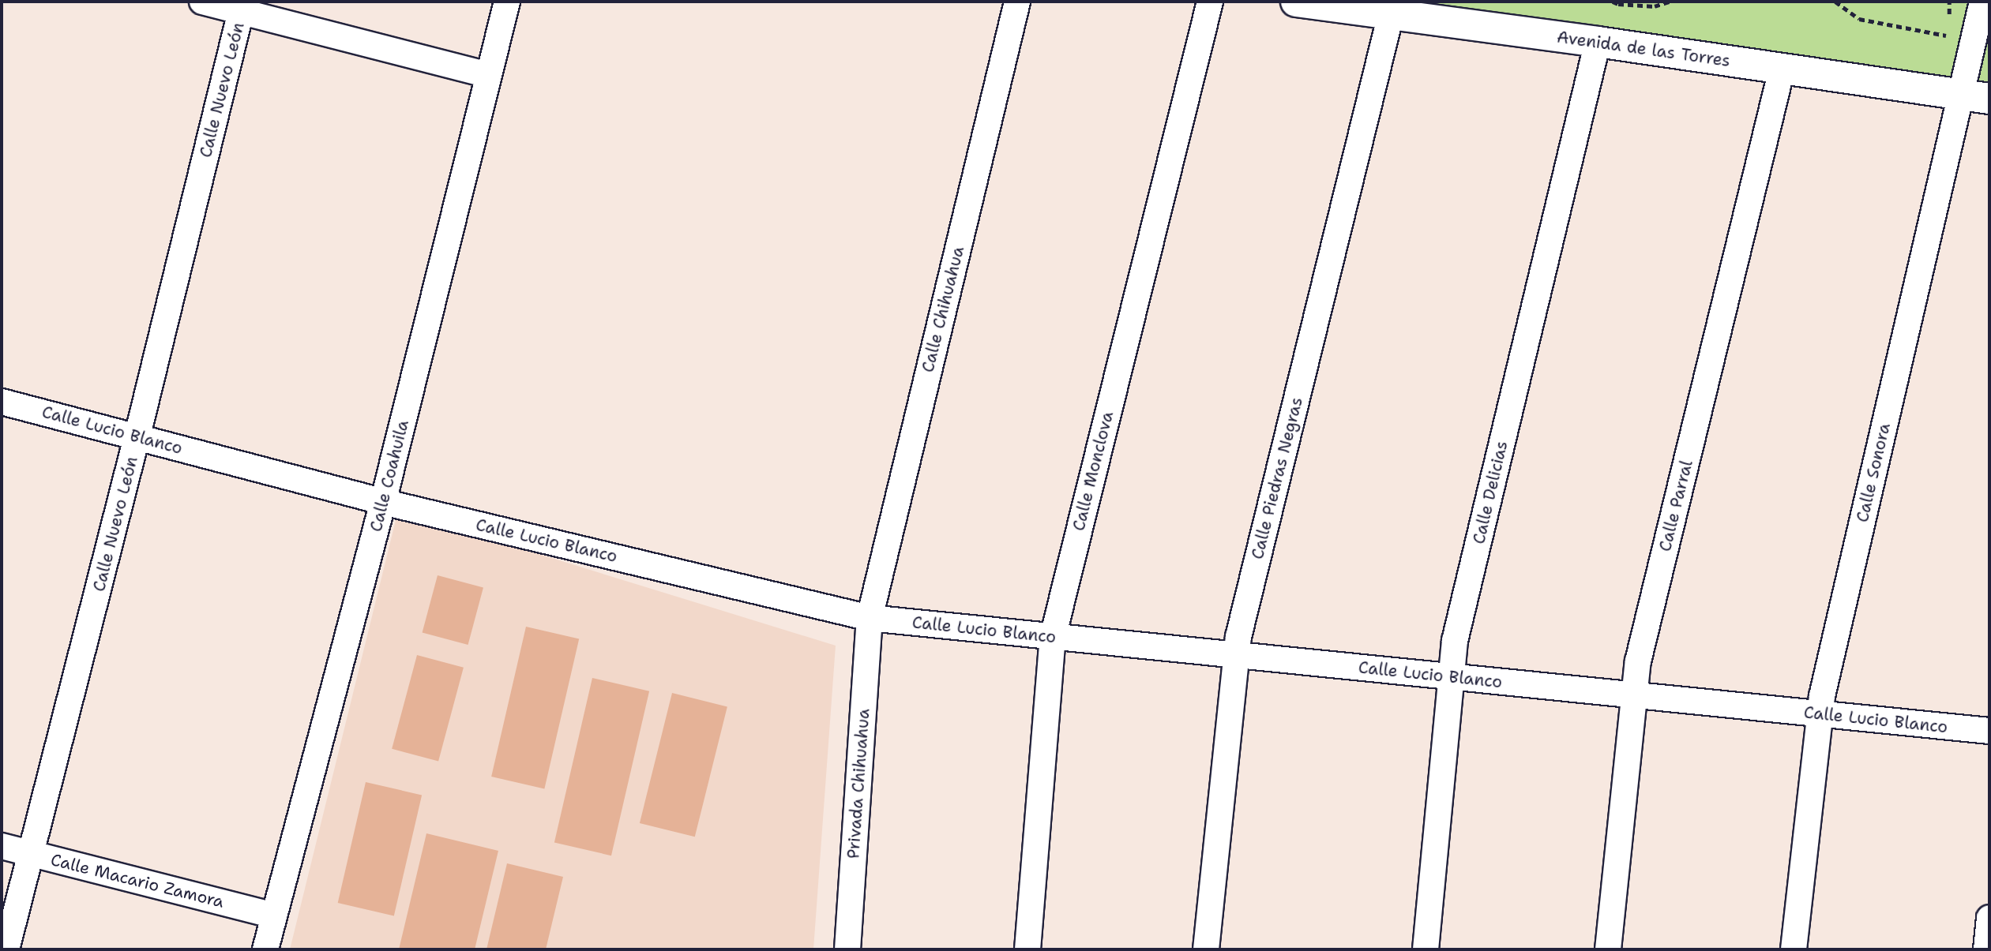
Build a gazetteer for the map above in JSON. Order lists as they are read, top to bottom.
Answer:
{
  "streets": {
    "street": [
      "Avenida de las Torres",
      "Calle Nuevo León",
      "Calle Chihuahua",
      "Calle Lucio Blanco",
      "Calle Monclova",
      "Calle Sonora",
      "Calle Coahuila",
      "Calle Piedras Negras",
      "Calle Delicias",
      "Calle Parral",
      "Privada Chihuahua",
      "Calle Macario Zamora"
    ]
  },
  "crossings": [
    ["Avenida de las Torres", "Calle Sonora"],
    ["Avenida de las Torres", "Calle Piedras Negras"],
    ["Avenida de las Torres", "Calle Delicias"],
    ["Avenida de las Torres", "Calle Parral"],
    ["Calle Nuevo León", "Calle Lucio Blanco"],
    ["Calle Nuevo León", "Calle Macario Zamora"],
    ["Calle Chihuahua", "Calle Lucio Blanco"],
    ["Calle Chihuahua", "Privada Chihuahua"],
    ["Calle Lucio Blanco", "Calle Monclova"],
    ["Calle Lucio Blanco", "Calle Sonora"],
    ["Calle Lucio Blanco", "Calle Coahuila"],
    ["Calle Lucio Blanco", "Calle Piedras Negras"],
    ["Calle Lucio Blanco", "Calle Delicias"],
    ["Calle Lucio Blanco", "Calle Parral"],
    ["Calle Lucio Blanco", "Privada Chihuahua"],
    ["Calle Coahuila", "Calle Macario Zamora"]
  ]
}
